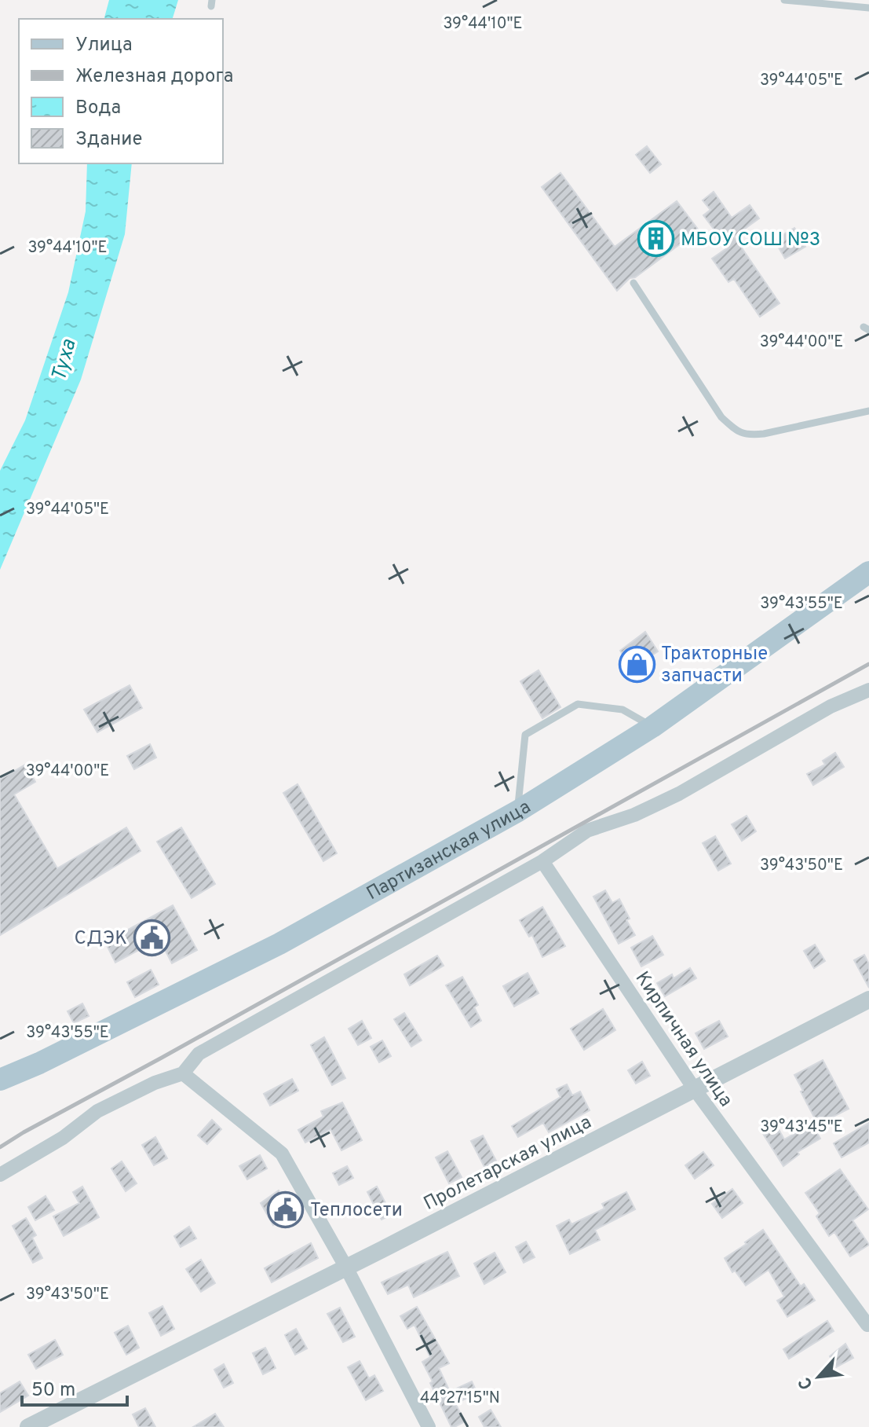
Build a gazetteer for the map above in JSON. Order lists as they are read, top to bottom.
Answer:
{
  "streets": {
    "main road": ["Партизанская улица"],
    "street": ["Кирпичная улица", "Пролетарская улица"]
  },
  "crossings": [
    ["Кирпичная улица", "Пролетарская улица"]
  ],
  "water": ["Туха"],
  "places": {
    "building": ["МБОУ СОШ №3"],
    "shop": ["Тракторные запчасти"],
    "public building": ["СДЭК", "Теплосети"]
  },
  "legend": [
    "Улица",
    "Железная дорога",
    "Вода",
    "Здание"
  ],
  "scale_bar": "50 m",
  "north": "bottom left",
  "coordinates": [
    "39°44'10\"E",
    "39°44'05\"E",
    "39°44'00\"E",
    "39°43'55\"E",
    "39°43'50\"E",
    "39°43'45\"E",
    "44°27'15\"N"
  ]
}
